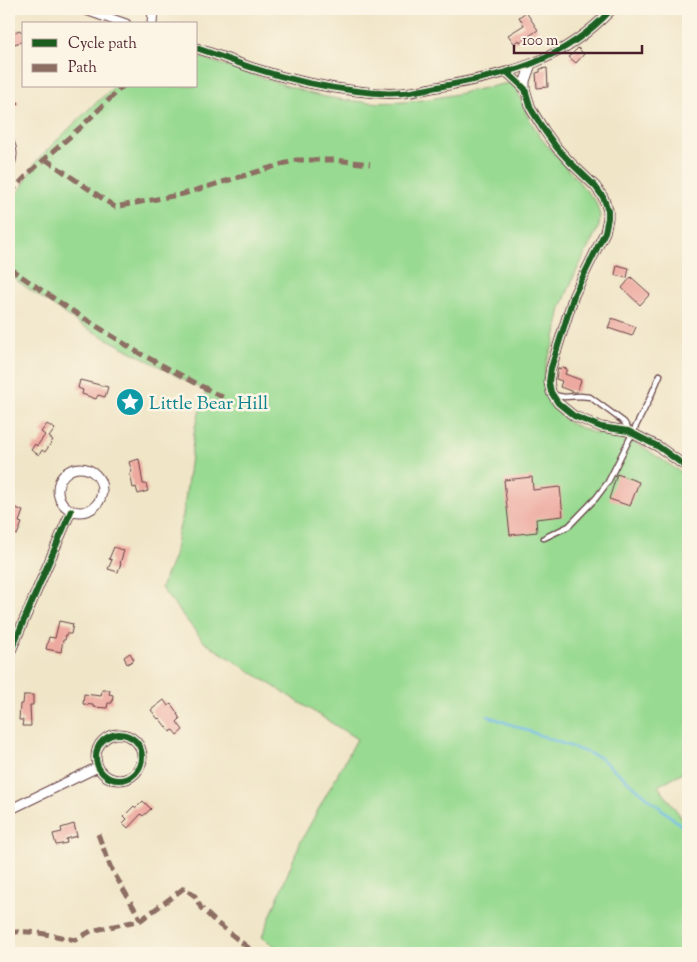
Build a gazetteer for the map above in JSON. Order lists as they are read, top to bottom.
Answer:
{
  "places": {
    "place": ["Little Bear Hill"]
  },
  "legend": ["Cycle path", "Path"],
  "scale_bar": "100 m"
}
